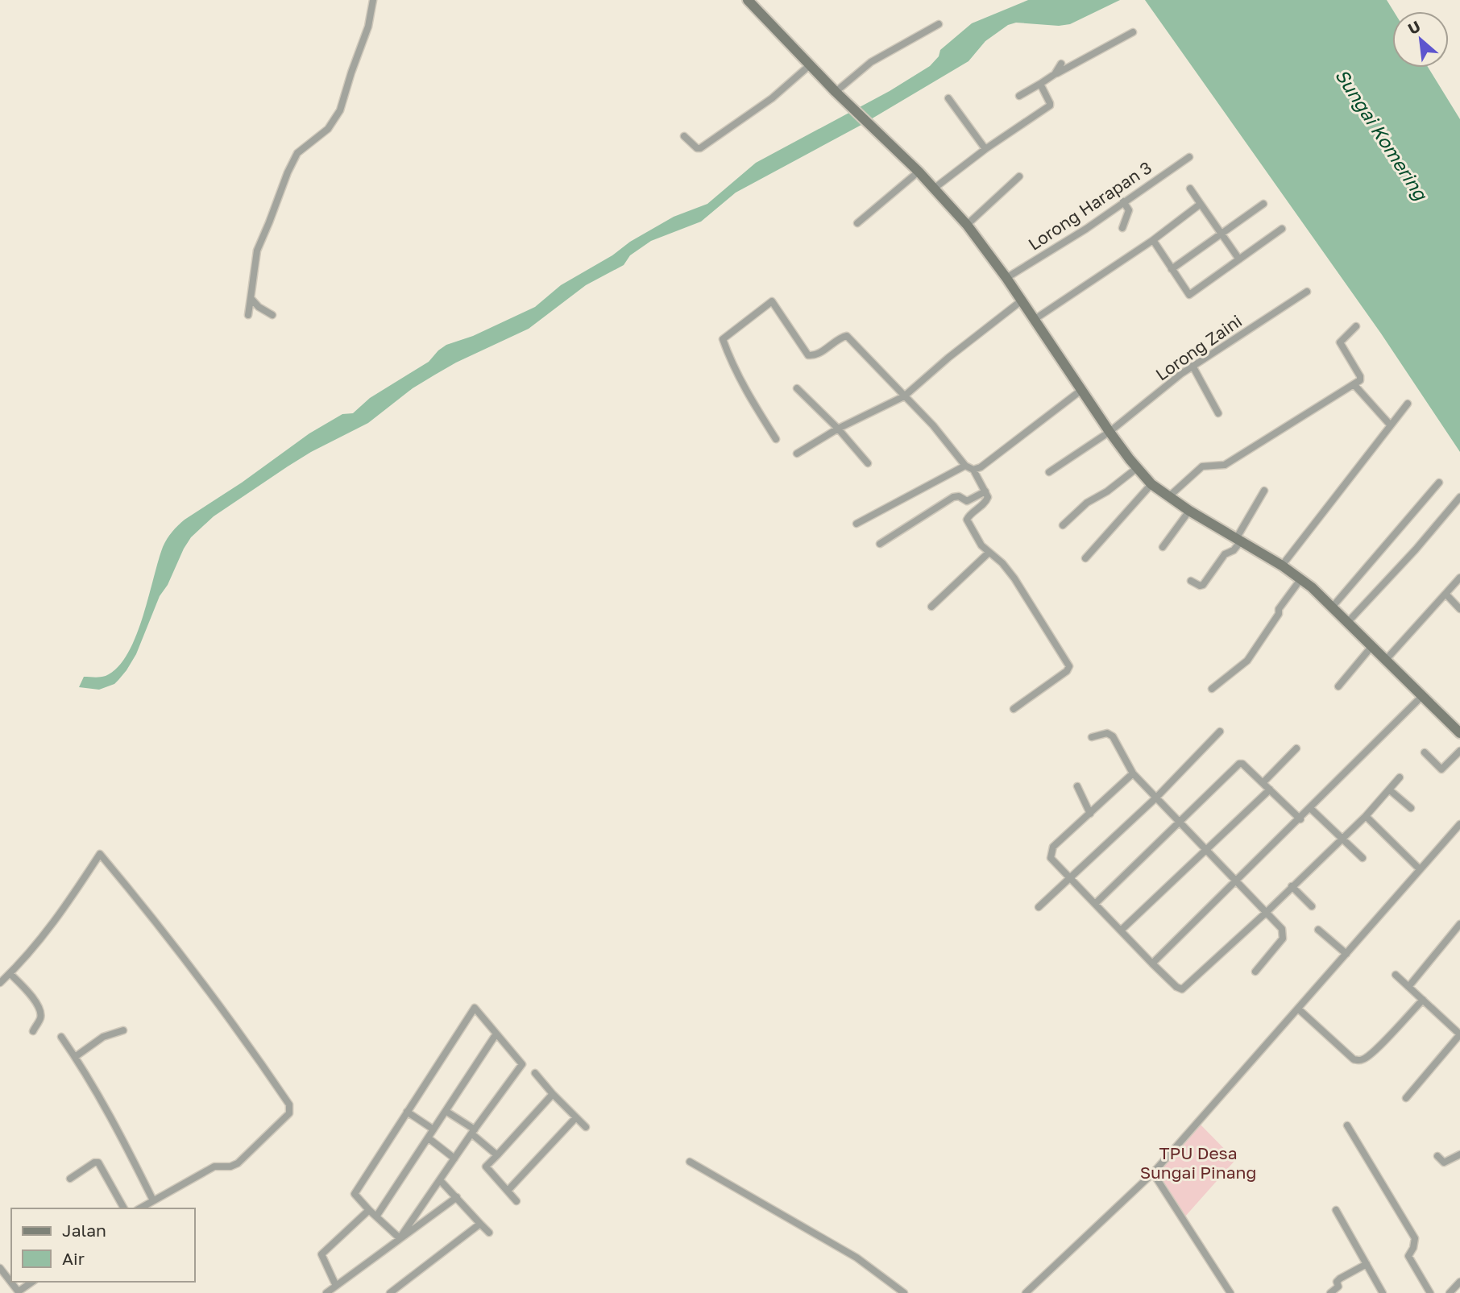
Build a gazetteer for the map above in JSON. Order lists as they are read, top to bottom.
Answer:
{
  "streets": {
    "street": ["Lorong Harapan 3", "Lorong Zaini"]
  },
  "water": ["Sungai Komering"],
  "parks": ["TPU Desa Sungai Pinang"],
  "legend": ["Jalan", "Air"],
  "north": "top left"
}
